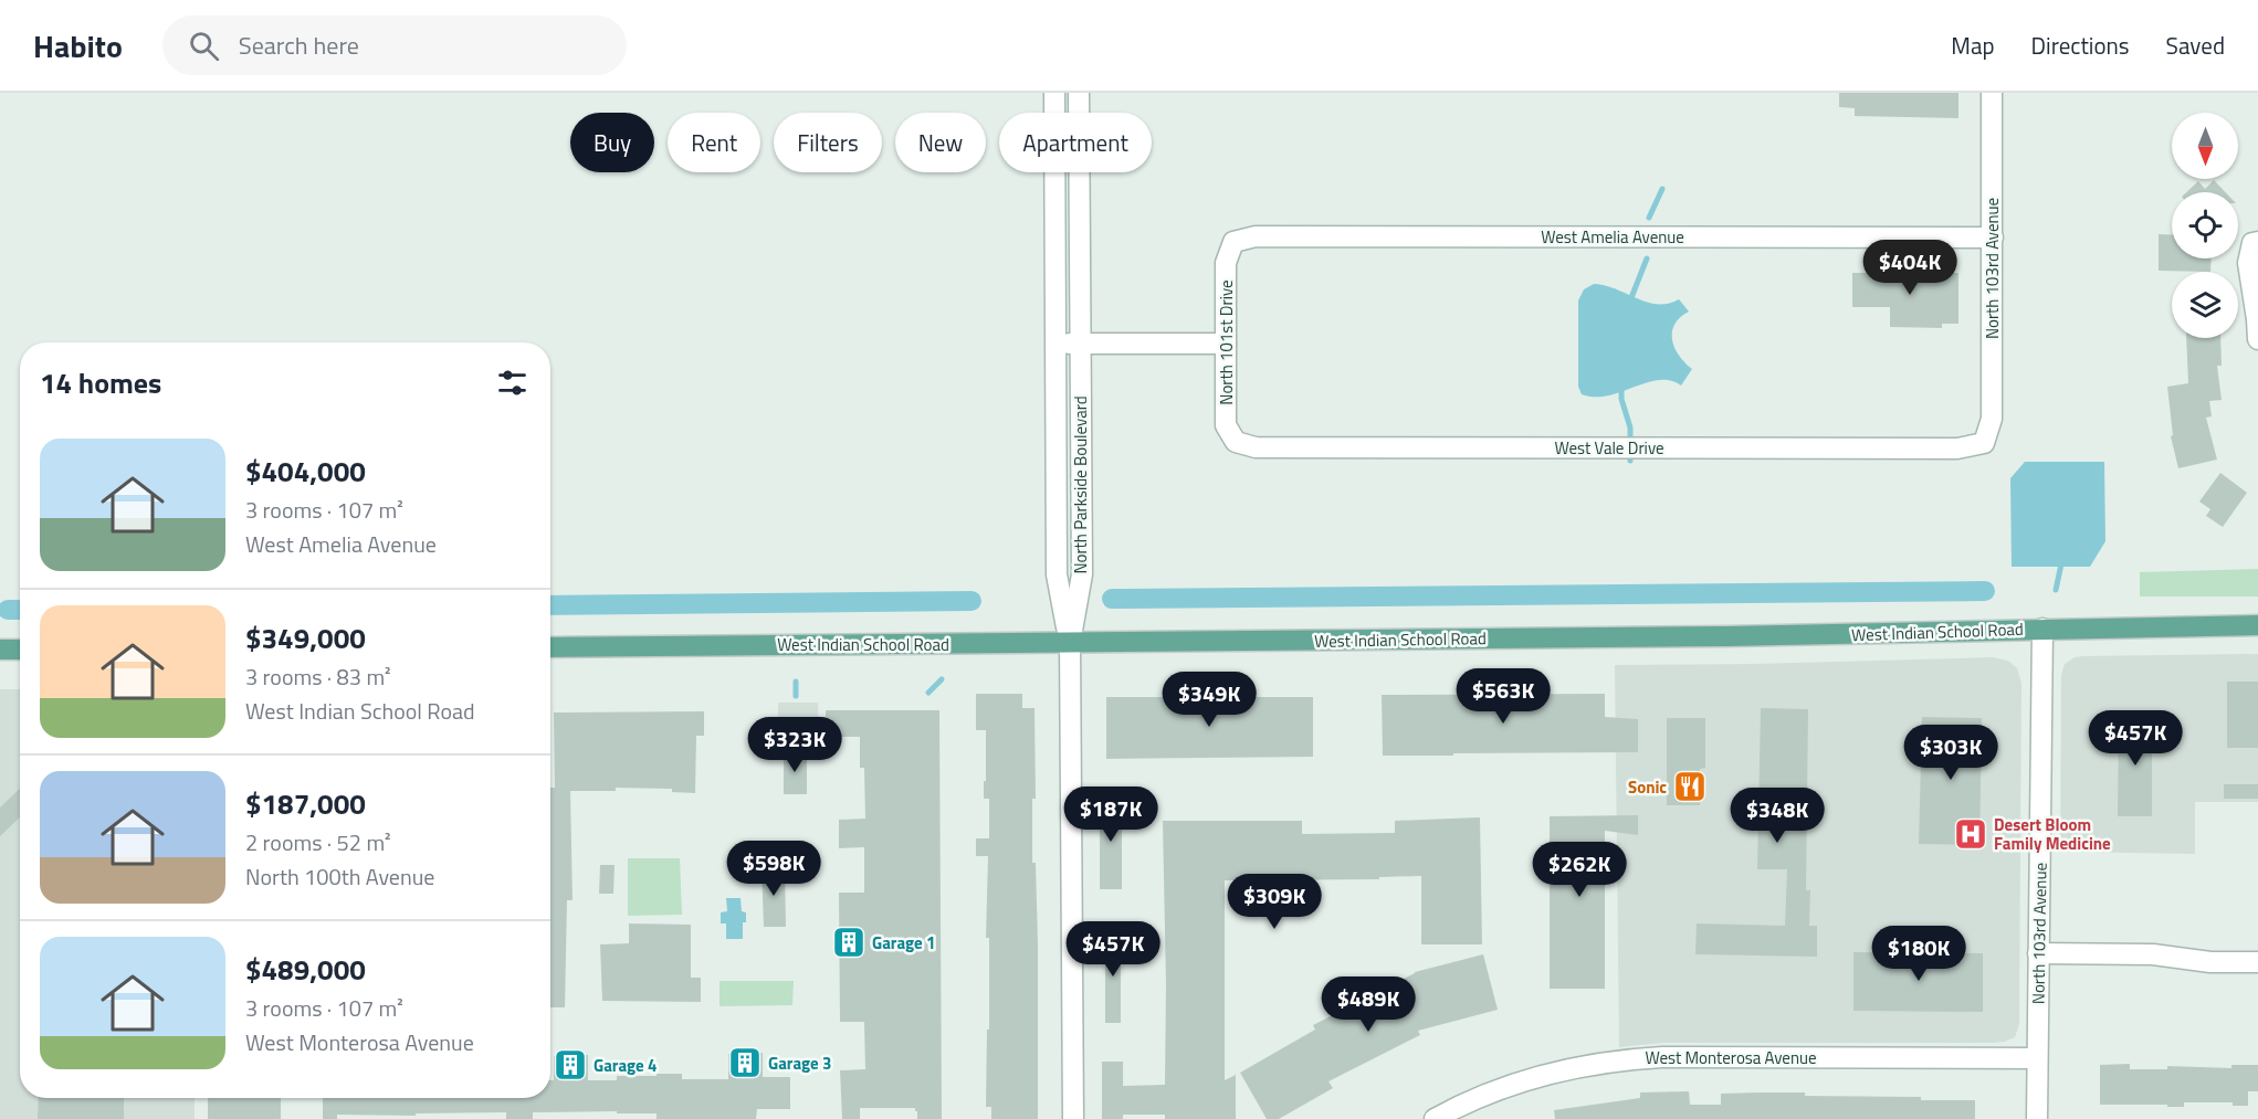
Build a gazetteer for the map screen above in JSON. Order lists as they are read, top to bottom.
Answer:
{
  "streets": {
    "main road": ["West Indian School Road"],
    "street": [
      "West Amelia Avenue",
      "North 103rd Avenue",
      "North 101st Drive",
      "West Vale Drive",
      "North Parkside Boulevard",
      "West Monterosa Avenue"
    ]
  },
  "crossings": [
    ["West Amelia Avenue", "North 103rd Avenue"],
    ["West Amelia Avenue", "North 101st Drive"],
    ["North 103rd Avenue", "West Vale Drive"],
    ["North 103rd Avenue", "West Indian School Road"],
    ["North 103rd Avenue", "West Monterosa Avenue"],
    ["North 101st Drive", "West Vale Drive"],
    ["North Parkside Boulevard", "West Indian School Road"]
  ],
  "places": {
    "restaurant": ["Sonic"],
    "hospital": ["Desert Bloom Family Medicine"],
    "building": ["Garage 1", "Garage 3", "Garage 4"]
  },
  "north": "bottom",
  "page": {
    "header": "Habito",
    "search": "Search here",
    "nav": ["Map", "Directions", "Saved"],
    "chip": [
      "Buy",
      "Rent",
      "Filters",
      "New",
      "Apartment"
    ],
    "price": [
      "$404K",
      "$563K",
      "$349K",
      "$457K",
      "$323K",
      "$303K",
      "$187K",
      "$348K",
      "$598K",
      "$262K",
      "$309K",
      "$457K",
      "$180K",
      "$489K"
    ],
    "heading": "14 homes",
    "list": [
      {
        "name": "$404,000",
        "note": "3 rooms · 107 m² · West Amelia Avenue"
      },
      {
        "name": "$349,000",
        "note": "3 rooms · 83 m² · West Indian School Road"
      },
      {
        "name": "$187,000",
        "note": "2 rooms · 52 m² · North 100th Avenue"
      },
      {
        "name": "$489,000",
        "note": "3 rooms · 107 m² · West Monterosa Avenue"
      }
    ]
  }
}
